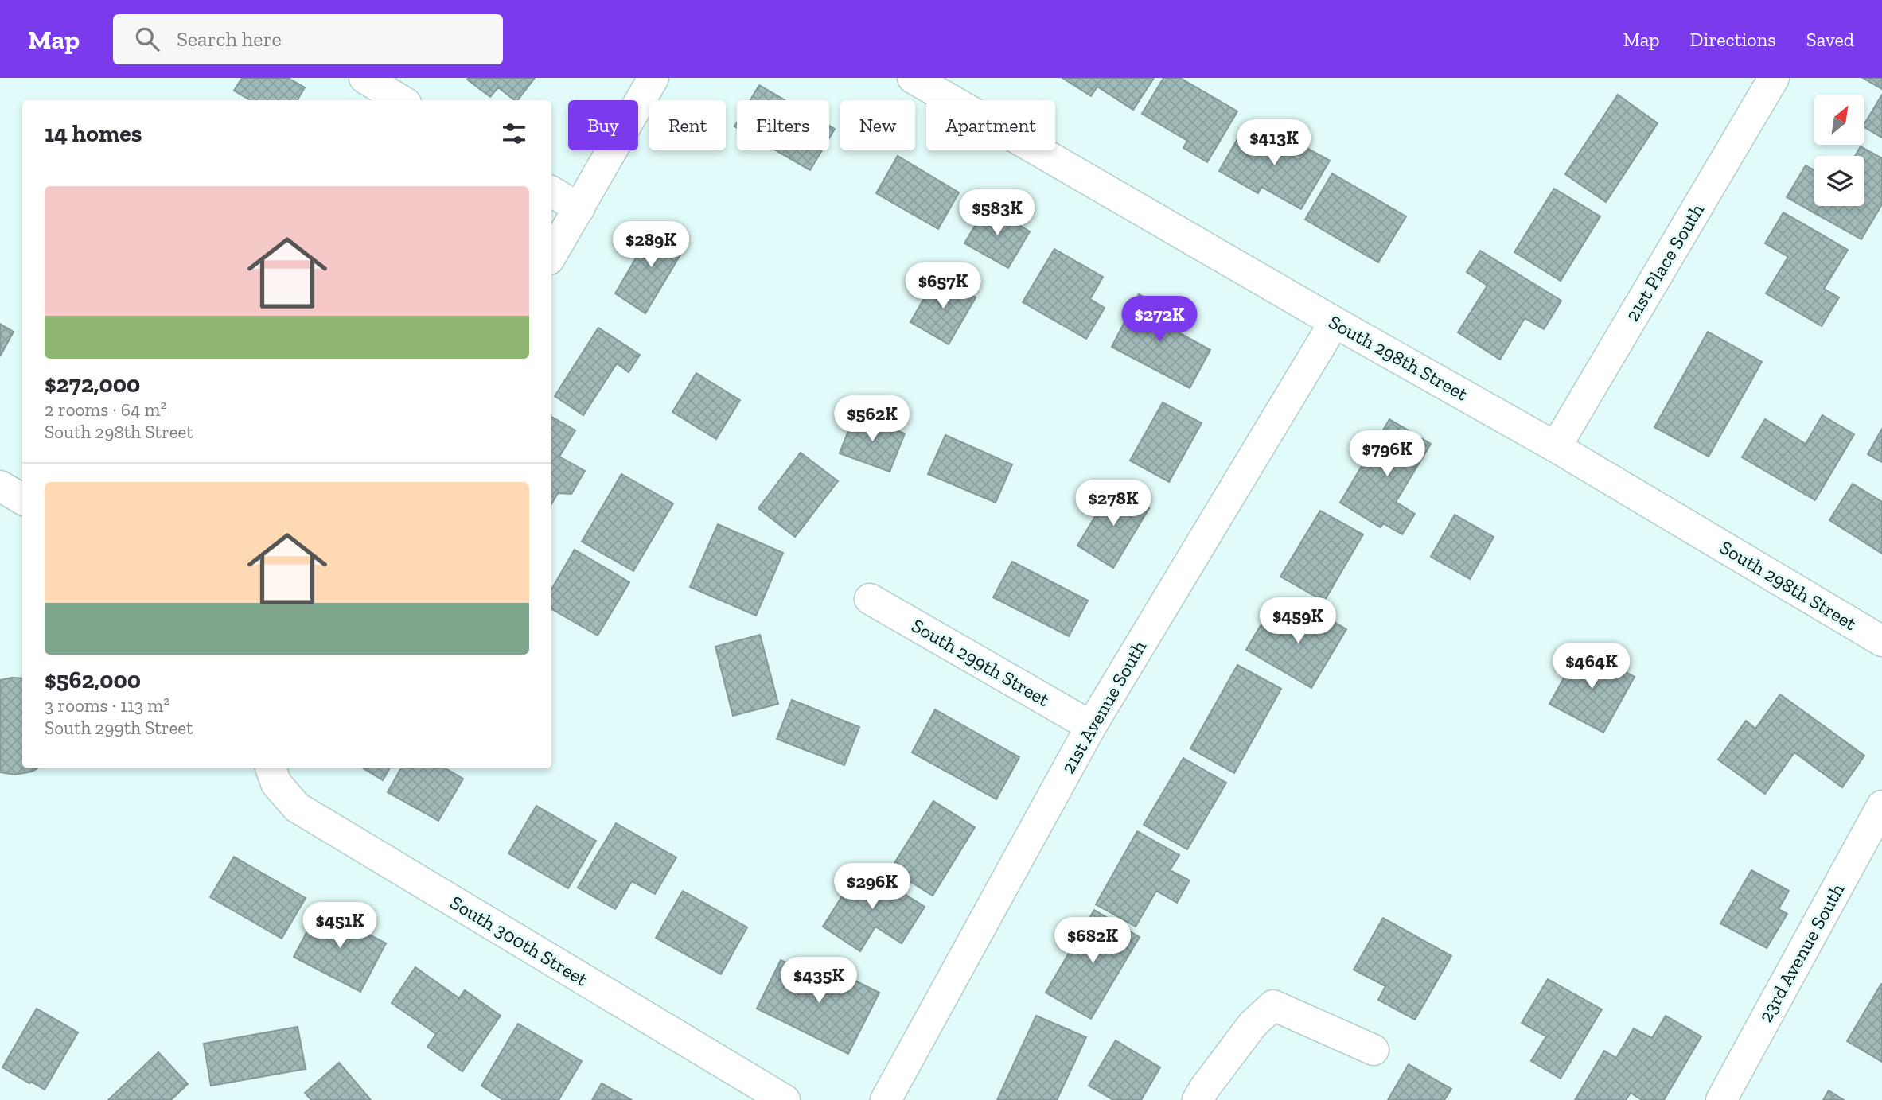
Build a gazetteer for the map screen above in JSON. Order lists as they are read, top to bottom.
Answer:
{
  "streets": {
    "street": [
      "21st Place South",
      "South 298th Street",
      "South 299th Street",
      "21st Avenue South",
      "South 300th Street",
      "23rd Avenue South"
    ]
  },
  "crossings": [
    ["21st Place South", "South 298th Street"],
    ["South 298th Street", "21st Avenue South"],
    ["South 299th Street", "21st Avenue South"]
  ],
  "north": "top right",
  "page": {
    "header": "Map",
    "search": "Search here",
    "nav": ["Map", "Directions", "Saved"],
    "chip": [
      "Buy",
      "Rent",
      "Filters",
      "New",
      "Apartment"
    ],
    "heading": "14 homes",
    "price": [
      "$413K",
      "$583K",
      "$289K",
      "$657K",
      "$272K",
      "$562K",
      "$796K",
      "$278K",
      "$459K",
      "$464K",
      "$296K",
      "$451K",
      "$682K",
      "$435K"
    ],
    "list": [
      {
        "name": "$272,000",
        "note": "2 rooms · 64 m² · South 298th Street"
      },
      {
        "name": "$562,000",
        "note": "3 rooms · 113 m² · South 299th Street"
      }
    ]
  }
}
